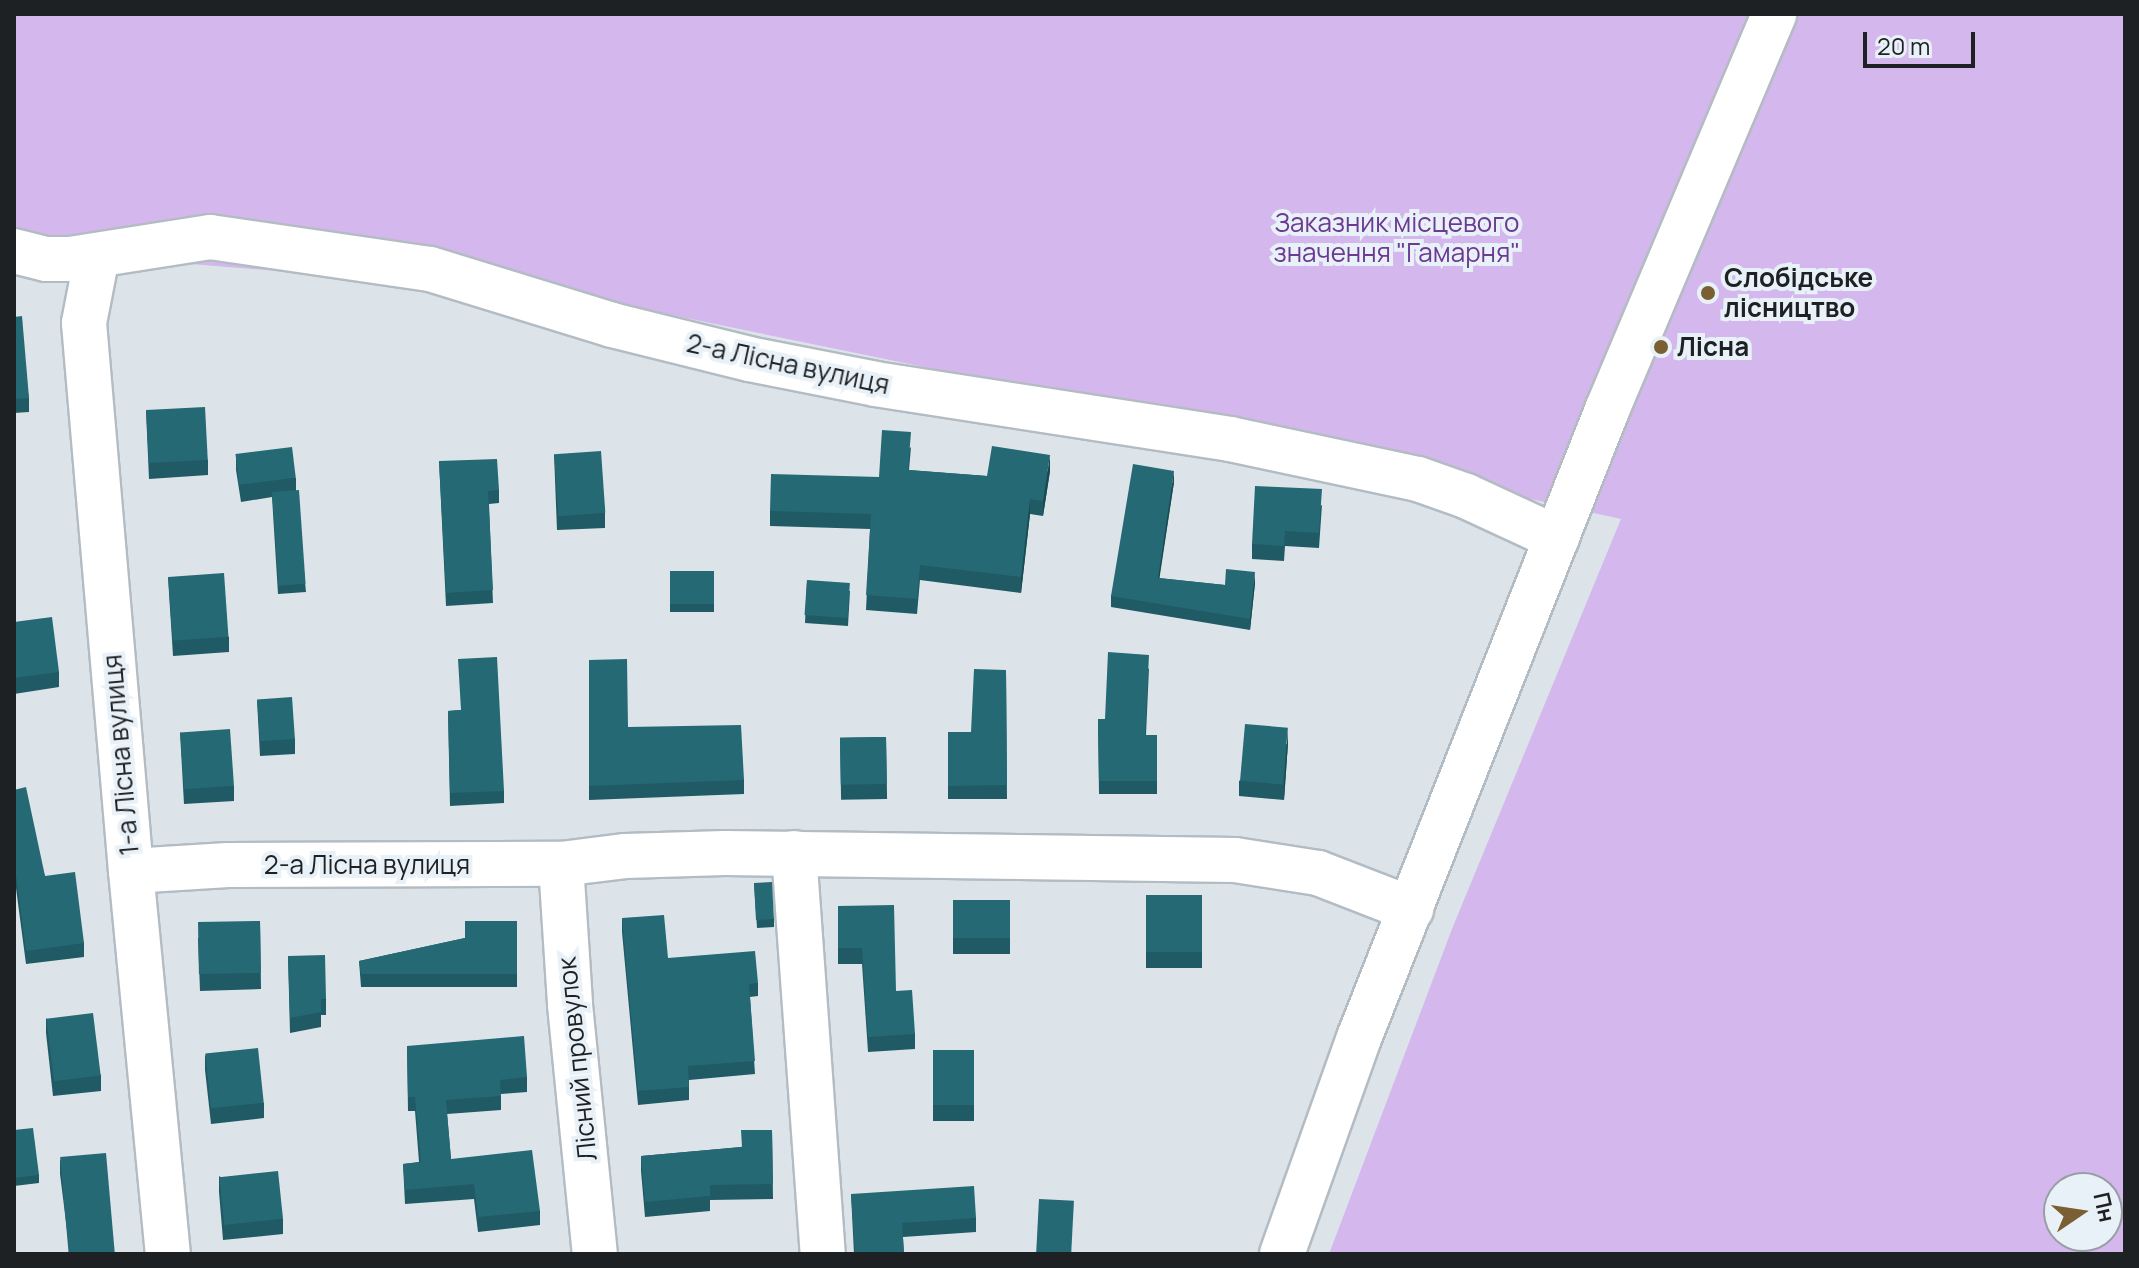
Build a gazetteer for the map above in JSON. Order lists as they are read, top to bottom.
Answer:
{
  "streets": {
    "street": ["2-а Лісна вулиця", "1-а Лісна вулиця", "Лісний провулок"]
  },
  "crossings": [
    ["2-а Лісна вулиця", "1-а Лісна вулиця"],
    ["2-а Лісна вулиця", "Лісний провулок"]
  ],
  "parks": ["Заказник місцевого значення \"Гамарня\""],
  "places": ["Слобідське лісництво", "Лісна"],
  "scale_bar": "20 m",
  "north": "right"
}
